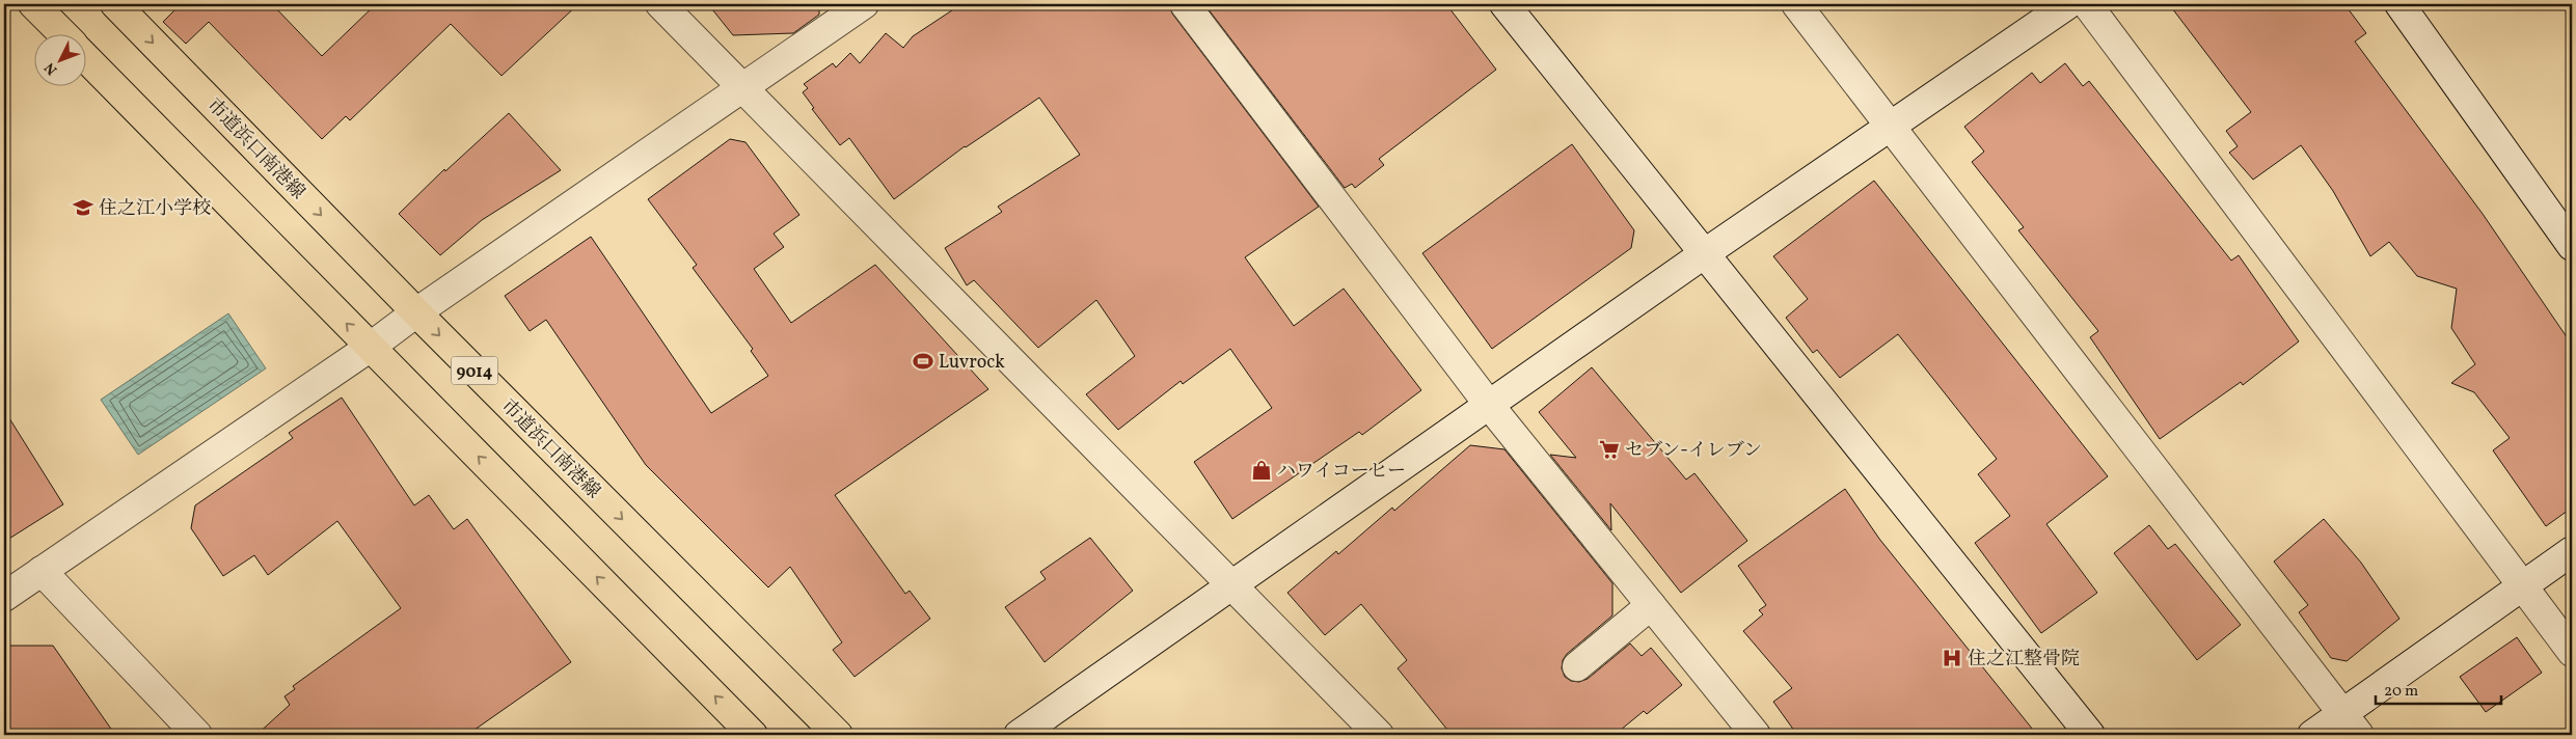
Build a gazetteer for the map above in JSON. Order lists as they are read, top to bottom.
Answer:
{
  "streets": {
    "main road": ["市道浜口南港線", "9014"]
  },
  "places": {
    "school or university": ["住之江小学校"],
    "sports": ["Luvrock"],
    "supermarket": ["セブン-イレブン"],
    "shop": ["ハワイコーヒー"],
    "hospital": ["住之江整骨院"]
  },
  "scale_bar": "20 m",
  "north": "bottom left"
}
